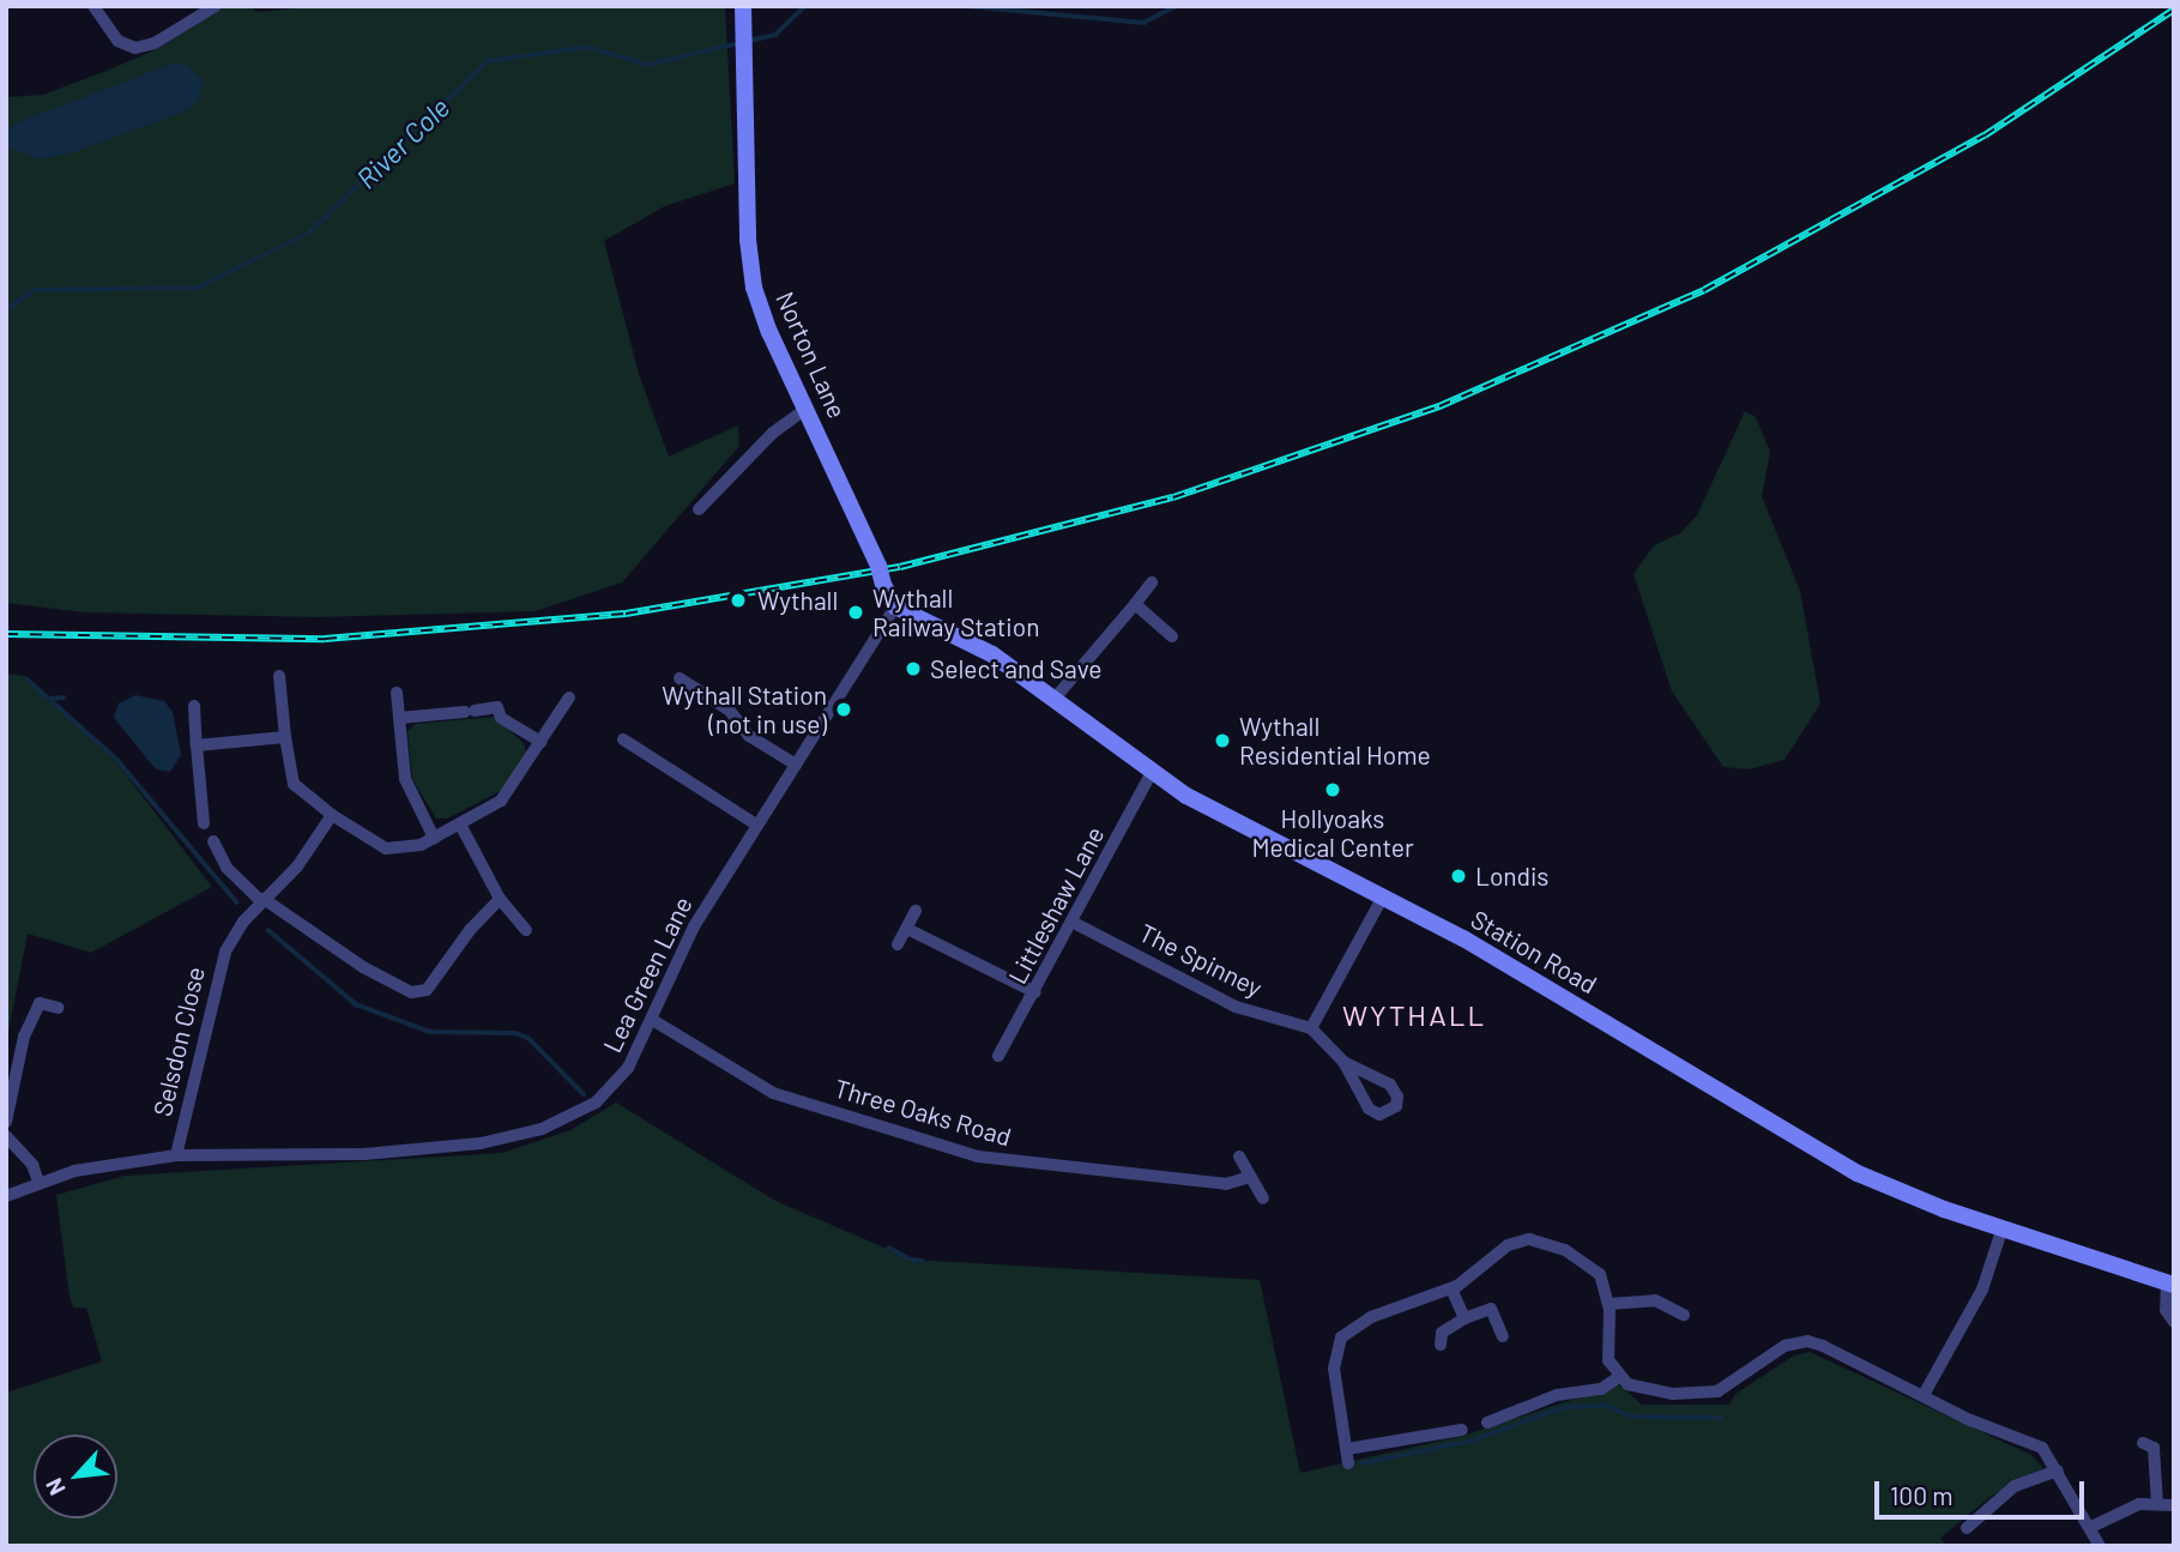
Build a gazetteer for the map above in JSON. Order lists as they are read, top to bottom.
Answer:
{
  "streets": {
    "street": [
      "Norton Lane",
      "Littleshaw Lane",
      "Station Road",
      "The Spinney",
      "Lea Green Lane",
      "Selsdon Close",
      "Three Oaks Road"
    ]
  },
  "crossings": [
    ["Norton Lane", "Station Road"],
    ["Norton Lane", "Lea Green Lane"],
    ["Littleshaw Lane", "Station Road"],
    ["Littleshaw Lane", "The Spinney"],
    ["Station Road", "Lea Green Lane"],
    ["Lea Green Lane", "Selsdon Close"],
    ["Lea Green Lane", "Three Oaks Road"]
  ],
  "districts": ["WYTHALL"],
  "water": ["River Cole"],
  "places": [
    "Wythall",
    "Wythall Railway Station",
    "Select and Save",
    "Wythall Station (not in use)",
    "Wythall Residential Home",
    "Hollyoaks Medical Center",
    "Londis"
  ],
  "scale_bar": "100 m",
  "north": "bottom left"
}
